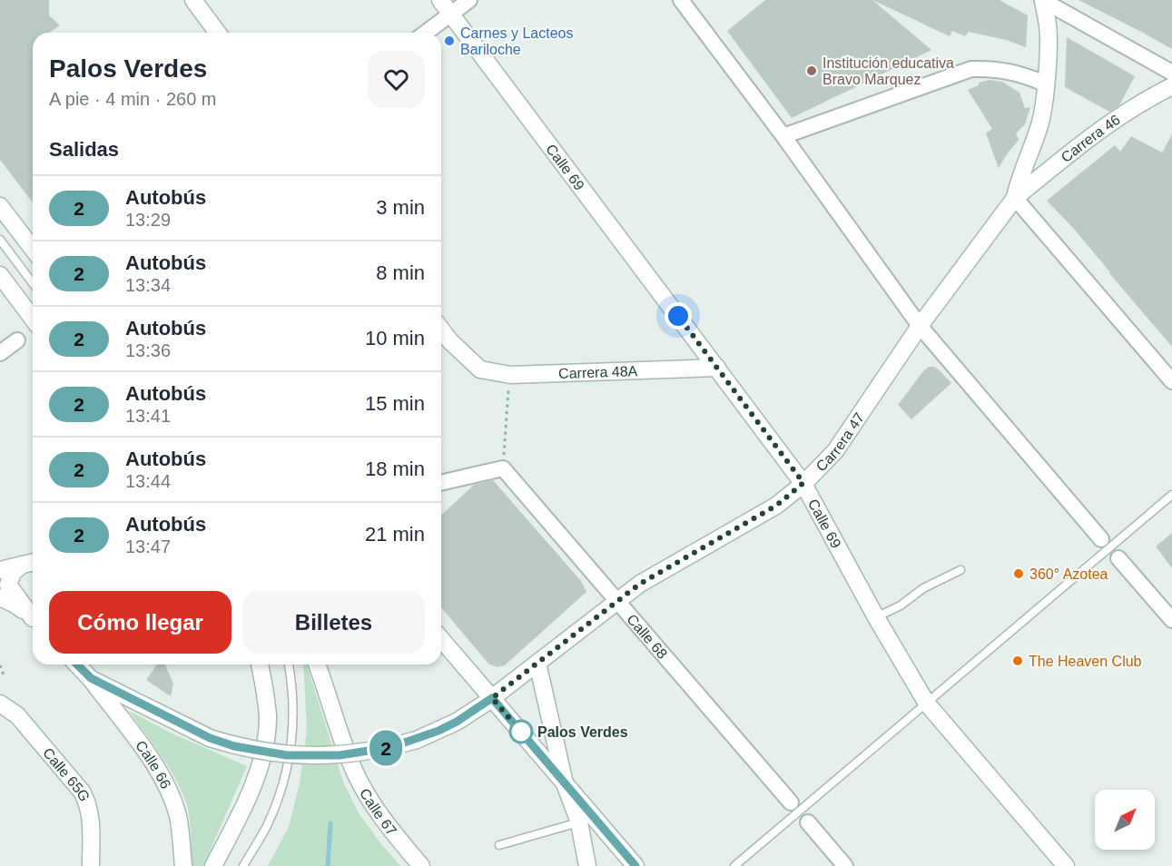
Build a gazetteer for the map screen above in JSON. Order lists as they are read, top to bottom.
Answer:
{
  "streets": {
    "street": [
      "Carrera 46",
      "Calle 69",
      "Carrera 48A",
      "Carrera 47",
      "Calle 68",
      "Calle 66",
      "Calle 65G",
      "Calle 67"
    ]
  },
  "crossings": [
    ["Carrera 46", "Carrera 47"],
    ["Calle 69", "Carrera 48A"],
    ["Calle 69", "Carrera 47"],
    ["Carrera 47", "Calle 68"],
    ["Carrera 47", "Calle 66"]
  ],
  "places": [
    "Carnes y Lacteos Bariloche",
    "Institución educativa Bravo Marquez",
    "360° Azotea",
    "The Heaven Club",
    "Palos Verdes"
  ],
  "lines": ["bus line 2"],
  "north": "top right",
  "page": {
    "on_map": "2",
    "heading": [
      ["Palos Verdes", "A pie · 4 min · 260 m"],
      "Salidas"
    ],
    "list": [
      {
        "mark": "2",
        "name": "Autobús",
        "note": "13:29",
        "value": "3 min"
      },
      {
        "mark": "2",
        "name": "Autobús",
        "note": "13:34",
        "value": "8 min"
      },
      {
        "mark": "2",
        "name": "Autobús",
        "note": "13:36",
        "value": "10 min"
      },
      {
        "mark": "2",
        "name": "Autobús",
        "note": "13:41",
        "value": "15 min"
      },
      {
        "mark": "2",
        "name": "Autobús",
        "note": "13:44",
        "value": "18 min"
      },
      {
        "mark": "2",
        "name": "Autobús",
        "note": "13:47",
        "value": "21 min"
      }
    ],
    "buttons": ["Cómo llegar", "Billetes"]
  }
}
